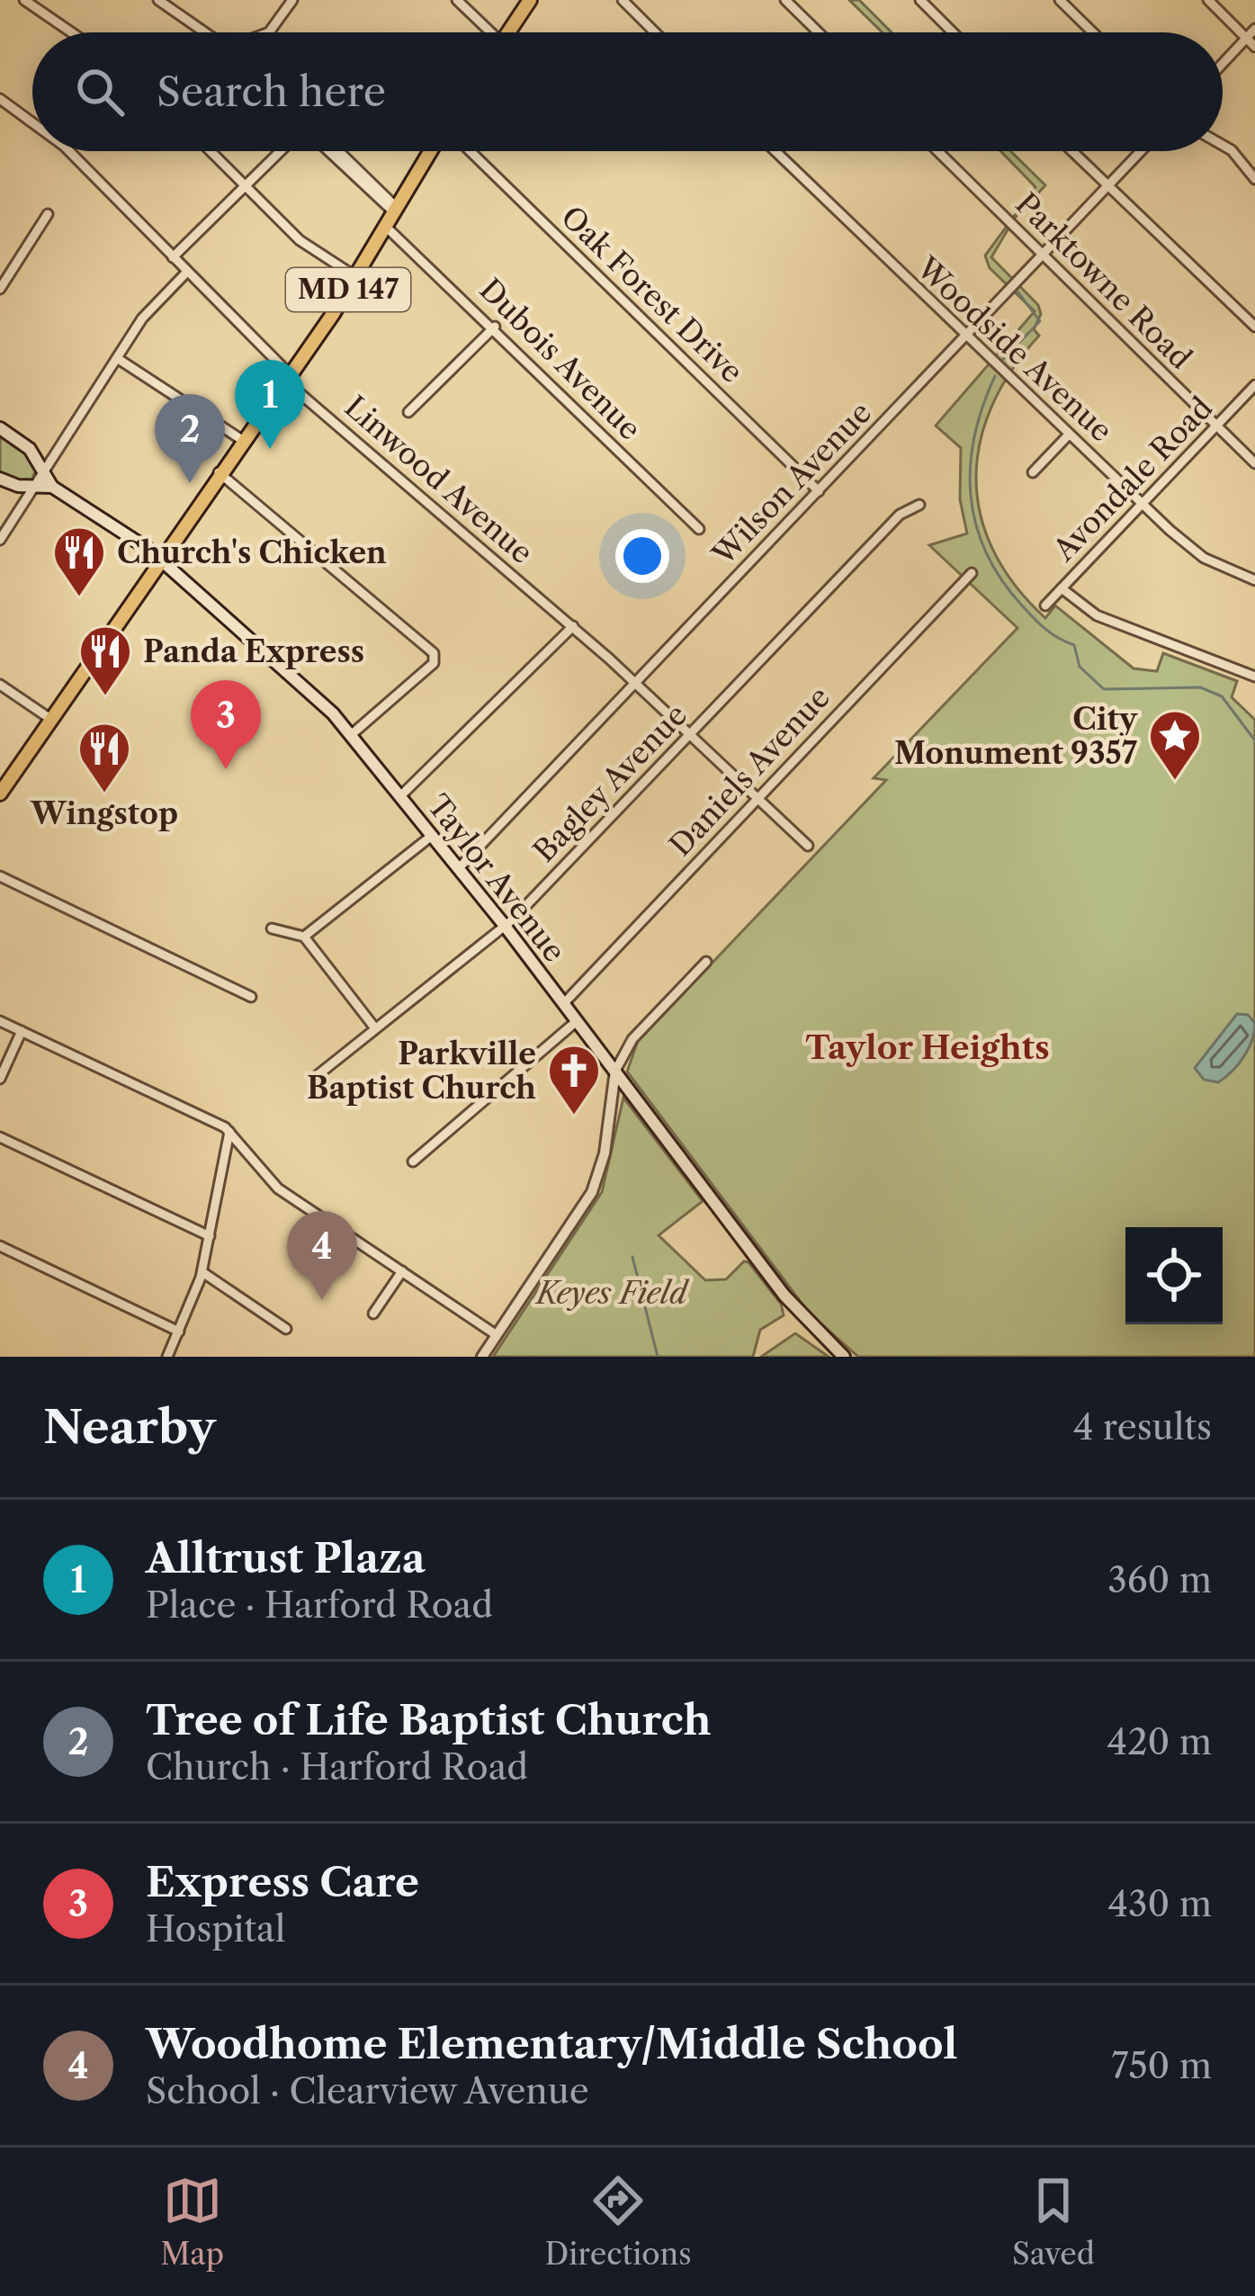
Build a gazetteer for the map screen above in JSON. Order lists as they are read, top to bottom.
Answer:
{
  "streets": {
    "main road": ["MD 147", "Taylor Avenue"],
    "street": [
      "Parktowne Road",
      "Oak Forest Drive",
      "Woodside Avenue",
      "Dubois Avenue",
      "Avondale Road",
      "Linwood Avenue",
      "Wilson Avenue",
      "Daniels Avenue",
      "Bagley Avenue"
    ]
  },
  "crossings": [
    ["Parktowne Road", "Avondale Road"],
    ["Parktowne Road", "Wilson Avenue"],
    ["MD 147", "Dubois Avenue"],
    ["MD 147", "Linwood Avenue"],
    ["MD 147", "Taylor Avenue"],
    ["Oak Forest Drive", "Wilson Avenue"],
    ["Woodside Avenue", "Avondale Road"],
    ["Woodside Avenue", "Wilson Avenue"],
    ["Linwood Avenue", "Wilson Avenue"],
    ["Linwood Avenue", "Daniels Avenue"],
    ["Linwood Avenue", "Bagley Avenue"],
    ["Wilson Avenue", "Taylor Avenue"],
    ["Daniels Avenue", "Taylor Avenue"],
    ["Bagley Avenue", "Taylor Avenue"]
  ],
  "districts": ["Taylor Heights"],
  "parks": ["Keyes Field"],
  "places": {
    "restaurant": ["Church's Chicken", "Panda Express", "Wingstop"],
    "place": ["City Monument 9357"],
    "church": ["Parkville Baptist Church"]
  },
  "page": {
    "search": "Search here",
    "pins": [
      "1",
      "2",
      "3",
      "4"
    ],
    "heading": ["Nearby", "4 results"],
    "list": [
      {
        "mark": "1",
        "name": "Alltrust Plaza",
        "note": "Place · Harford Road",
        "value": "360 m"
      },
      {
        "mark": "2",
        "name": "Tree of Life Baptist Church",
        "note": "Church · Harford Road",
        "value": "420 m"
      },
      {
        "mark": "3",
        "name": "Express Care",
        "note": "Hospital",
        "value": "430 m"
      },
      {
        "mark": "4",
        "name": "Woodhome Elementary/Middle School",
        "note": "School · Clearview Avenue",
        "value": "750 m"
      }
    ],
    "nav": ["Map", "Directions", "Saved"]
  }
}
